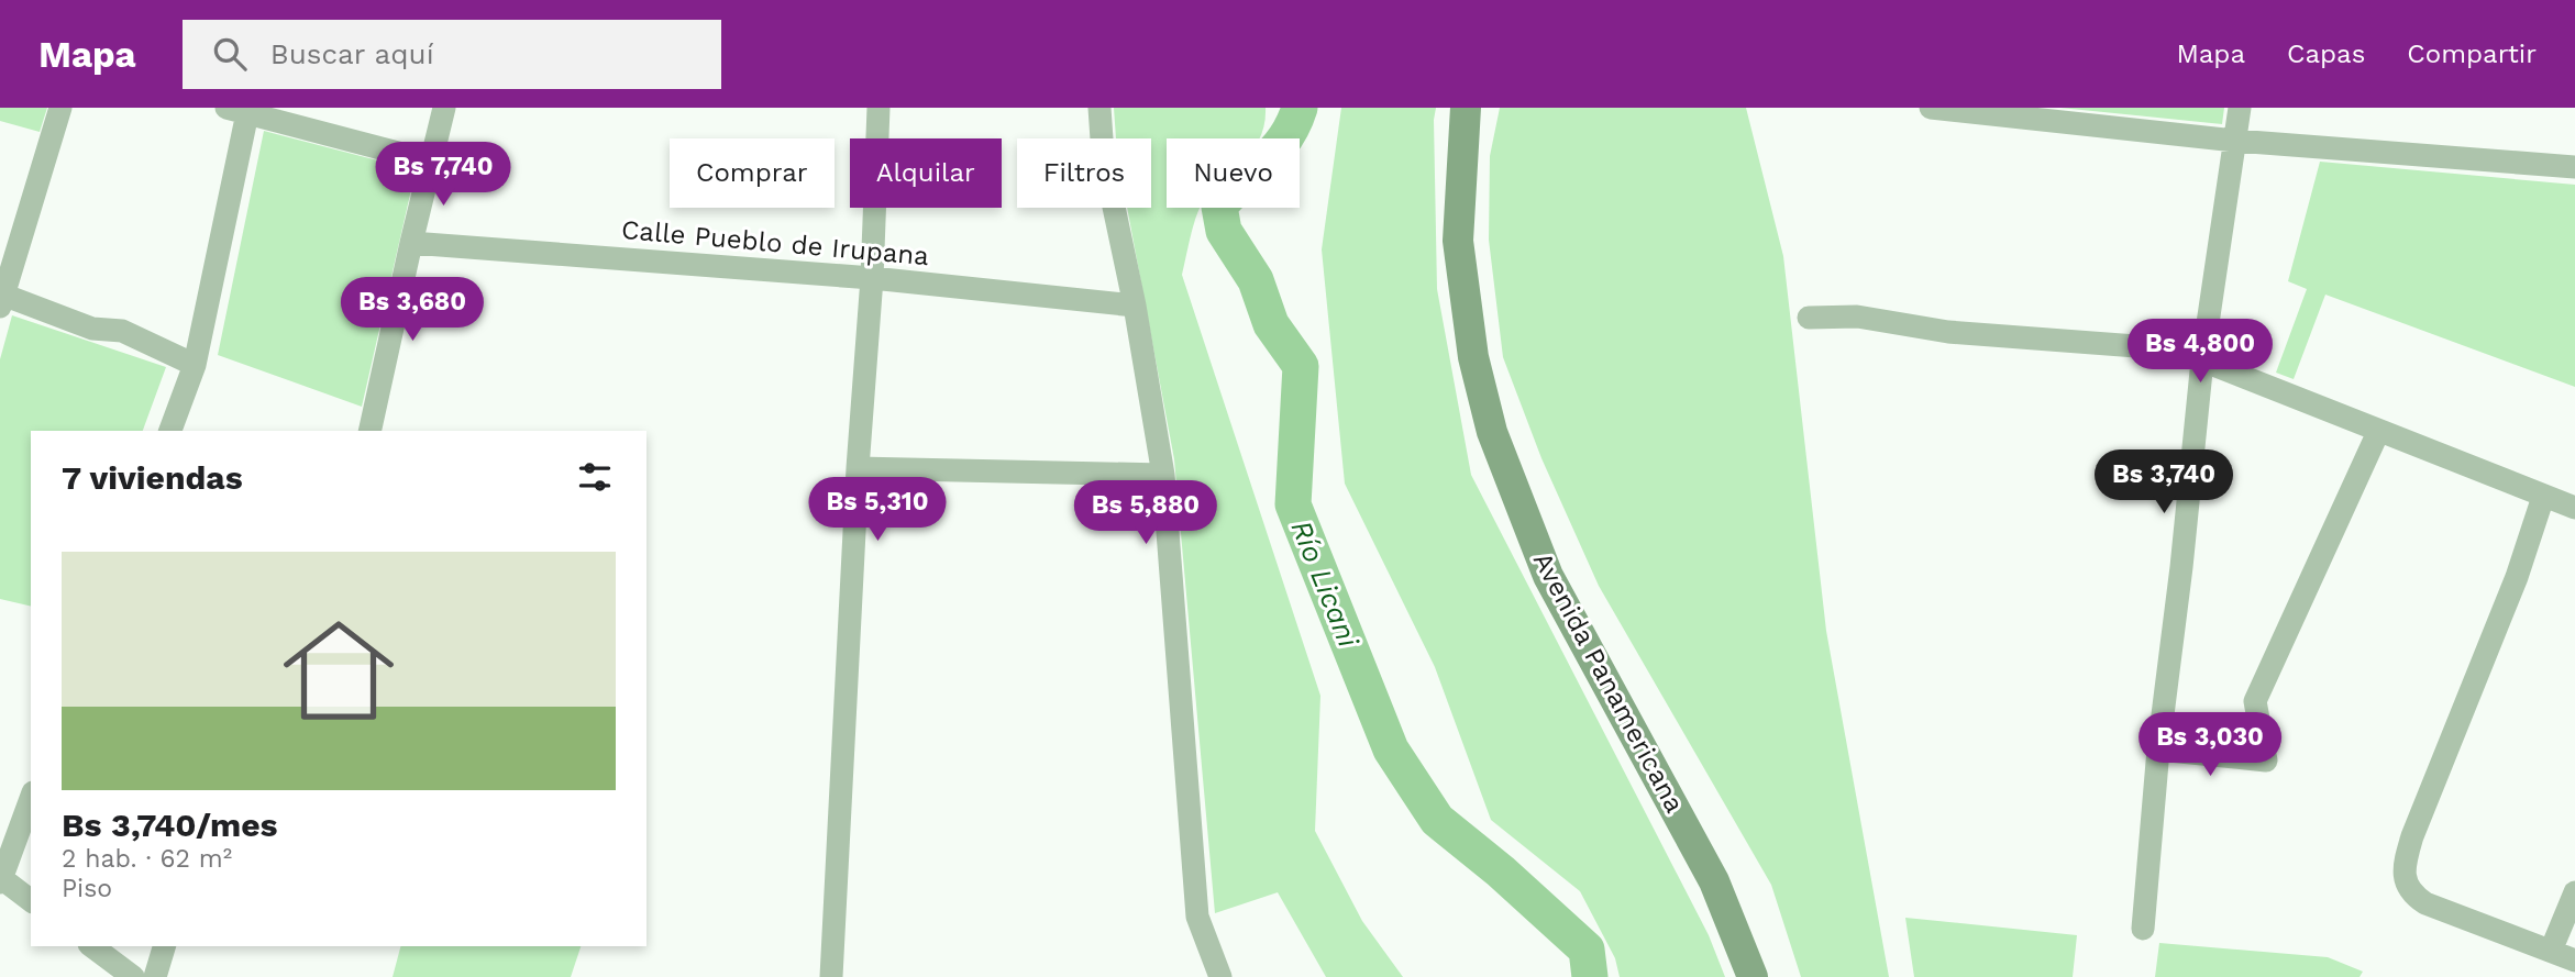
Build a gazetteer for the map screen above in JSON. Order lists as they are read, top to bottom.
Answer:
{
  "streets": {
    "main road": ["Avenida Panamericana"],
    "street": ["Calle Pueblo de Irupana"]
  },
  "water": ["Río Licani"],
  "page": {
    "header": "Mapa",
    "search": "Buscar aquí",
    "nav": ["Mapa", "Capas", "Compartir"],
    "chip": [
      "Comprar",
      "Alquilar",
      "Filtros",
      "Nuevo"
    ],
    "price": [
      "Bs 7,740",
      "Bs 3,680",
      "Bs 4,800",
      "Bs 3,740",
      "Bs 5,310",
      "Bs 5,880",
      "Bs 3,030"
    ],
    "heading": "7 viviendas",
    "list": [
      {
        "name": "Bs 3,740/mes",
        "note": "2 hab. · 62 m² · Piso"
      }
    ]
  }
}
